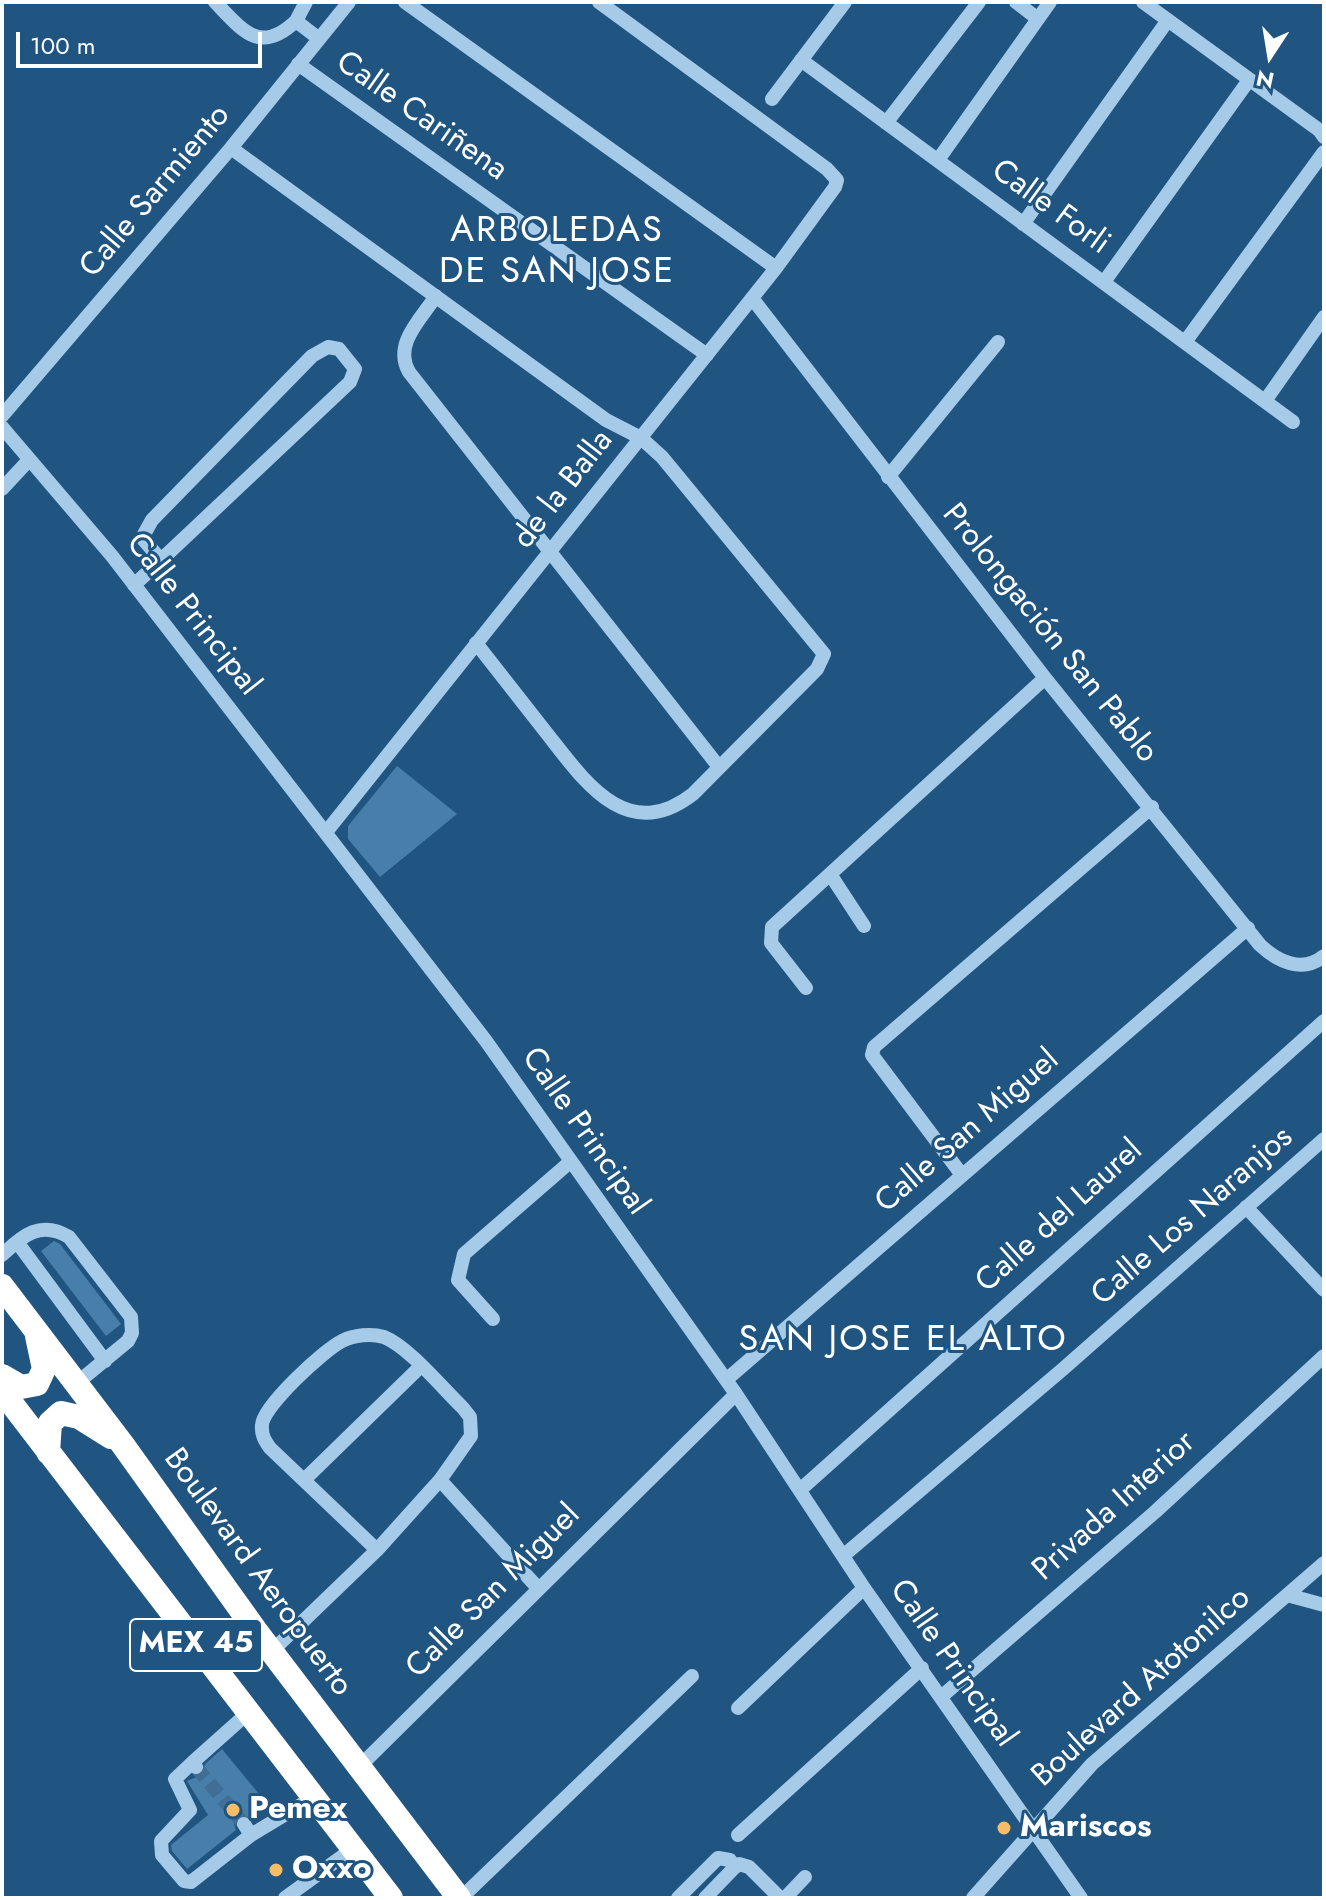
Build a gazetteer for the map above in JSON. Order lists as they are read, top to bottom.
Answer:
{
  "streets": {
    "highway": ["Boulevard Aeropuerto", "MEX 45"],
    "street": [
      "Calle Cariñena",
      "Calle Sarmiento",
      "Calle Forli",
      "de la Balla",
      "Calle Principal",
      "Prolongación San Pablo",
      "Calle San Miguel",
      "Calle del Laurel",
      "Calle Los Naranjos",
      "Privada Interior",
      "Boulevard Atotonilco"
    ]
  },
  "crossings": [
    ["Calle Cariñena", "Calle Sarmiento"],
    ["Calle Cariñena", "de la Balla"],
    ["de la Balla", "Calle Principal"],
    ["de la Balla", "Prolongación San Pablo"],
    ["Calle Principal", "Calle San Miguel"],
    ["Calle Principal", "Calle del Laurel"],
    ["Calle Principal", "Calle Los Naranjos"],
    ["Calle Principal", "Privada Interior"],
    ["Calle Principal", "Boulevard Atotonilco"],
    ["Prolongación San Pablo", "Calle San Miguel"],
    ["Calle San Miguel", "Boulevard Aeropuerto"]
  ],
  "districts": ["ARBOLEDAS DE SAN JOSE", "SAN JOSE EL ALTO"],
  "places": ["Pemex", "Mariscos", "Oxxo"],
  "scale_bar": "100 m",
  "north": "bottom"
}
